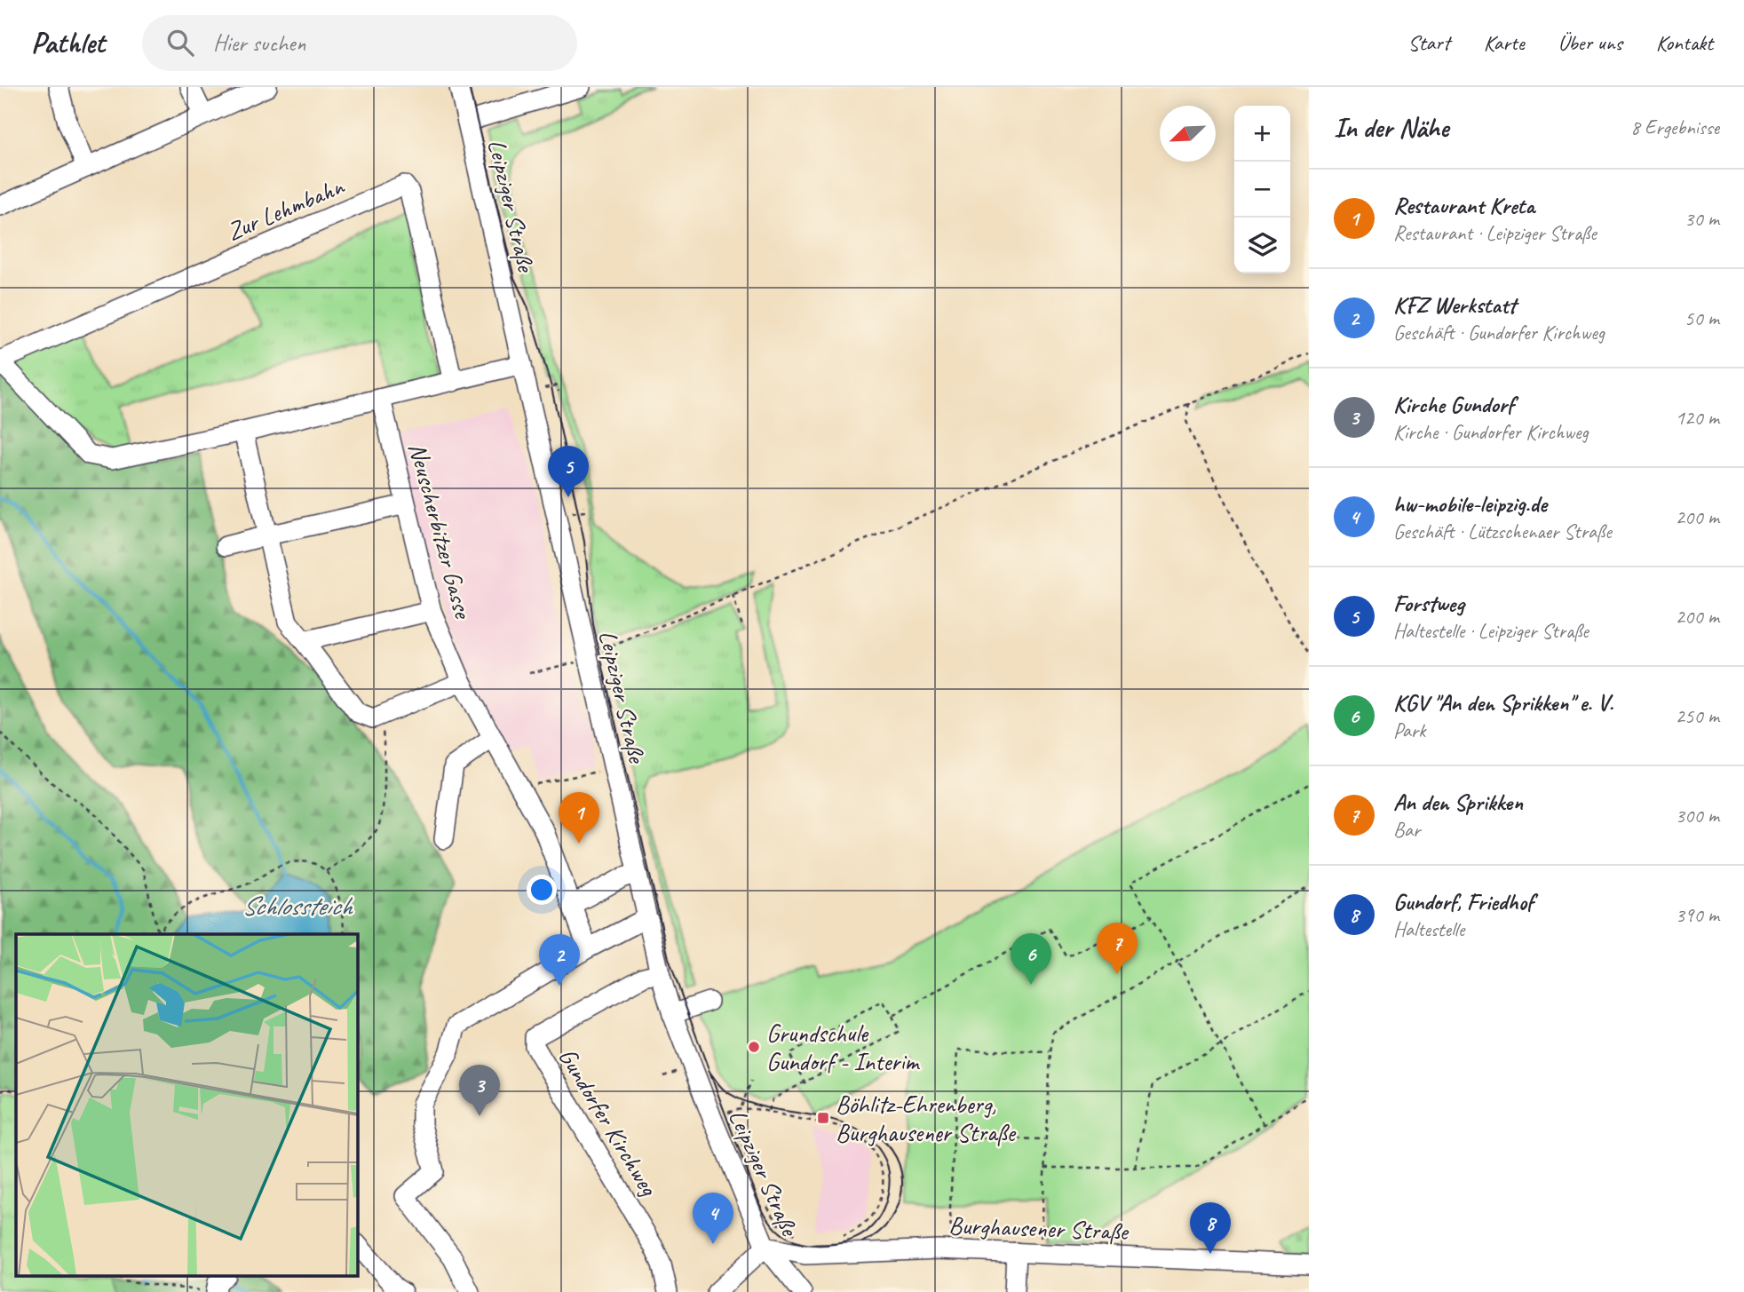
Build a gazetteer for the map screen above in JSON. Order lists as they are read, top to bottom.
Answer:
{
  "streets": {
    "street": [
      "Leipziger Straße",
      "Zur Lehmbahn",
      "Neuscherbitzer Gasse",
      "Gundorfer Kirchweg",
      "Burghausener Straße"
    ]
  },
  "crossings": [
    ["Leipziger Straße", "Zur Lehmbahn"],
    ["Leipziger Straße", "Gundorfer Kirchweg"],
    ["Leipziger Straße", "Burghausener Straße"],
    ["Zur Lehmbahn", "Neuscherbitzer Gasse"]
  ],
  "water": ["Schlossteich"],
  "places": {
    "other": ["Grundschule Gundorf - Interim"],
    "transit": ["Böhlitz-Ehrenberg, Burghausener Straße"]
  },
  "north": "bottom left",
  "page": {
    "header": "Pathlet",
    "search": "Hier suchen",
    "nav": [
      "Start",
      "Karte",
      "Über uns",
      "Kontakt"
    ],
    "heading": ["In der Nähe", "8 Ergebnisse"],
    "map_buttons": ["+", "−"],
    "list": [
      {
        "mark": "1",
        "name": "Restaurant Kreta",
        "note": "Restaurant · Leipziger Straße",
        "value": "30 m"
      },
      {
        "mark": "2",
        "name": "KFZ Werkstatt",
        "note": "Geschäft · Gundorfer Kirchweg",
        "value": "50 m"
      },
      {
        "mark": "3",
        "name": "Kirche Gundorf",
        "note": "Kirche · Gundorfer Kirchweg",
        "value": "120 m"
      },
      {
        "mark": "4",
        "name": "hw-mobile-leipzig.de",
        "note": "Geschäft · Lützschenaer Straße",
        "value": "200 m"
      },
      {
        "mark": "5",
        "name": "Forstweg",
        "note": "Haltestelle · Leipziger Straße",
        "value": "200 m"
      },
      {
        "mark": "6",
        "name": "KGV \"An den Sprikken\" e. V.",
        "note": "Park",
        "value": "250 m"
      },
      {
        "mark": "7",
        "name": "An den Sprikken",
        "note": "Bar",
        "value": "300 m"
      },
      {
        "mark": "8",
        "name": "Gundorf, Friedhof",
        "note": "Haltestelle",
        "value": "390 m"
      }
    ],
    "pins": [
      "5",
      "1",
      "7",
      "6",
      "2",
      "3",
      "4",
      "8"
    ]
  }
}
